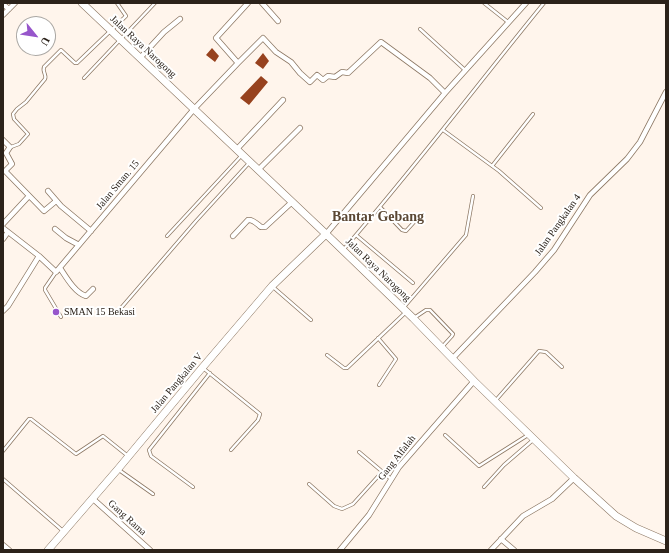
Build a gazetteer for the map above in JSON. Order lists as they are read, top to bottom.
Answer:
{
  "streets": {
    "main road": ["Jalan Raya Narogong", "Jalan Pangkalan V"],
    "street": [
      "Jalan Sman. 15",
      "Jalan Pangkalan 4",
      "Gang Alfalah",
      "Gang Rama"
    ]
  },
  "crossings": [
    ["Jalan Raya Narogong", "Jalan Sman. 15"],
    ["Jalan Raya Narogong", "Jalan Pangkalan 4"],
    ["Jalan Raya Narogong", "Jalan Pangkalan V"],
    ["Jalan Raya Narogong", "Gang Alfalah"],
    ["Jalan Pangkalan V", "Gang Rama"]
  ],
  "districts": ["Bantar Gebang"],
  "places": ["SMAN 15 Bekasi"],
  "north": "bottom right"
}
